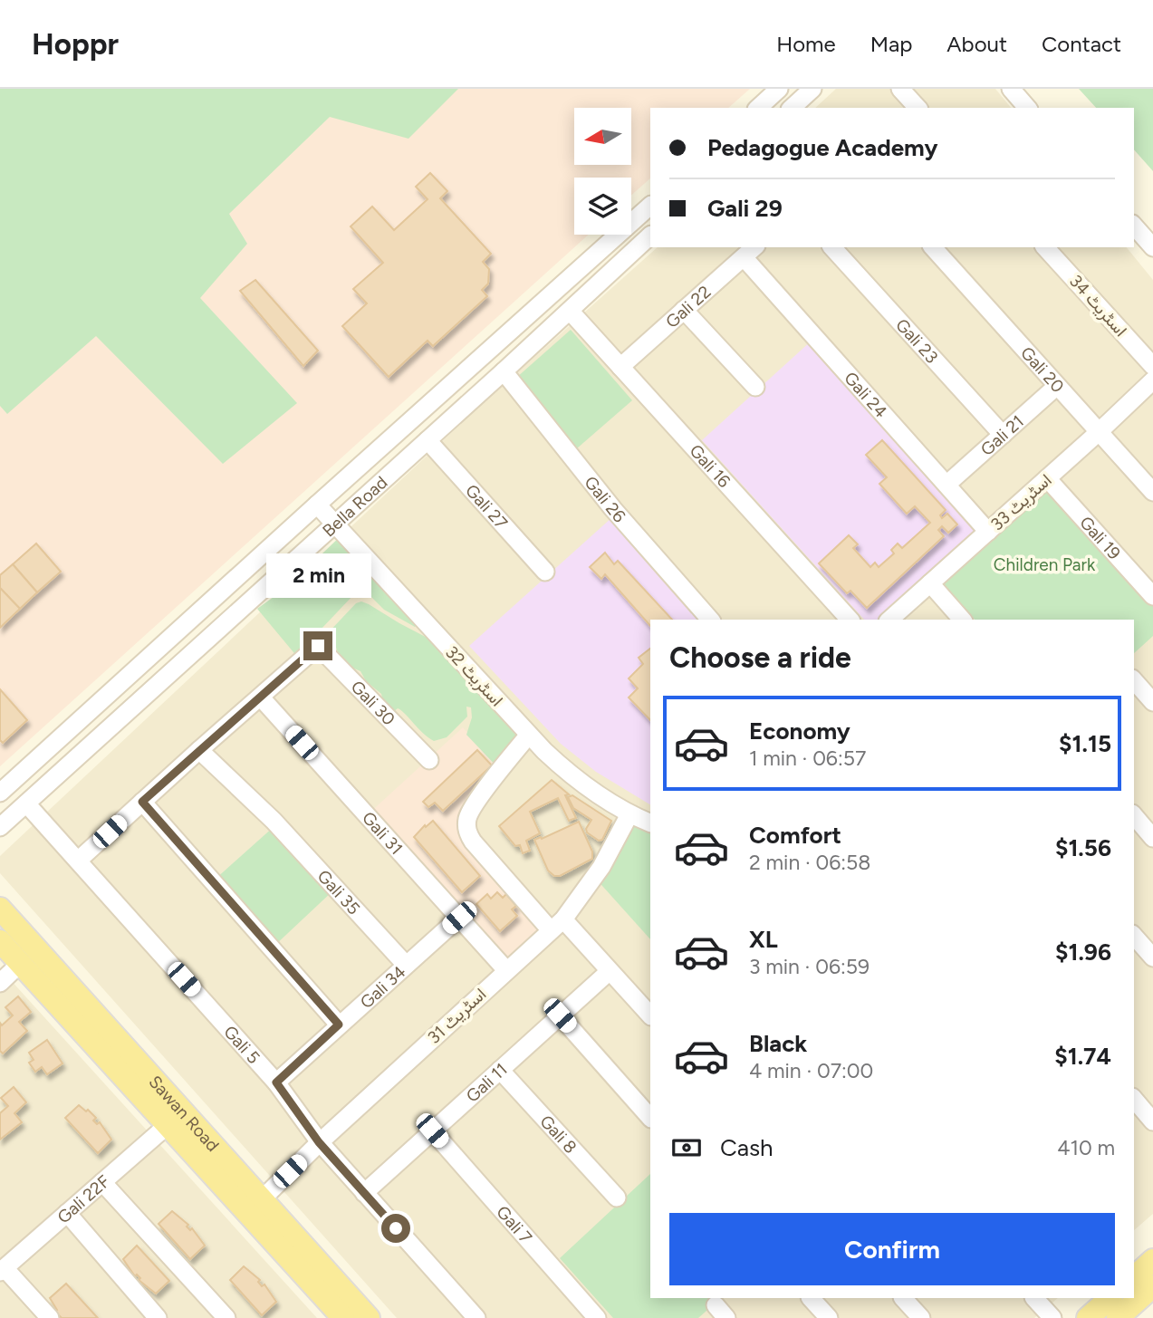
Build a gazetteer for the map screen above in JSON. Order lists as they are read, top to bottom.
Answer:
{
  "streets": {
    "main road": ["Sawan Road"],
    "street": [
      "اسٹریٹ 34",
      "Gali 22",
      "Gali 23",
      "Gali 20",
      "Gali 24",
      "Gali 21",
      "Gali 16",
      "Gali 26",
      "اسٹریٹ 33",
      "Bella Road",
      "Gali 27",
      "Gali 19",
      "اسٹریٹ 32",
      "Gali 30",
      "Gali 31",
      "Gali 35",
      "Gali 34",
      "اسٹریٹ 31",
      "Gali 5",
      "Gali 11",
      "Gali 8",
      "Gali 22F",
      "Gali 7"
    ]
  },
  "crossings": [
    ["Gali 22", "Gali 24"],
    ["Gali 22", "Gali 16"],
    ["Gali 23", "Gali 21"],
    ["Gali 20", "Gali 21"],
    ["Gali 20", "اسٹریٹ 33"],
    ["Gali 24", "Gali 21"],
    ["Gali 24", "اسٹریٹ 33"],
    ["Gali 16", "Bella Road"],
    ["Gali 26", "Bella Road"],
    ["اسٹریٹ 33", "Gali 19"],
    ["Bella Road", "Gali 27"],
    ["Bella Road", "اسٹریٹ 32"],
    ["Bella Road", "Gali 5"],
    ["اسٹریٹ 32", "اسٹریٹ 31"],
    ["Gali 30", "Gali 31"],
    ["Gali 31", "Gali 34"],
    ["Gali 31", "اسٹریٹ 31"],
    ["Gali 35", "Gali 34"],
    ["Gali 34", "Gali 5"],
    ["اسٹریٹ 31", "Gali 5"],
    ["اسٹریٹ 31", "Sawan Road"],
    ["Gali 5", "Gali 11"],
    ["Gali 11", "Gali 8"],
    ["Gali 11", "Gali 7"],
    ["Sawan Road", "Gali 22F"]
  ],
  "parks": ["Children Park"],
  "north": "left",
  "page": {
    "header": "Hoppr",
    "nav": [
      "Home",
      "Map",
      "About",
      "Contact"
    ],
    "banner": ["Pedagogue Academy", "Gali 29"],
    "bubble": "2 min",
    "heading": "Choose a ride",
    "list": [
      {
        "name": "Economy",
        "note": "1 min · 06:57",
        "value": "$1.15"
      },
      {
        "name": "Comfort",
        "note": "2 min · 06:58",
        "value": "$1.56"
      },
      {
        "name": "XL",
        "note": "3 min · 06:59",
        "value": "$1.96"
      },
      {
        "name": "Black",
        "note": "4 min · 07:00",
        "value": "$1.74"
      }
    ],
    "pay": ["Cash", "410 m"],
    "buttons": "Confirm"
  }
}
